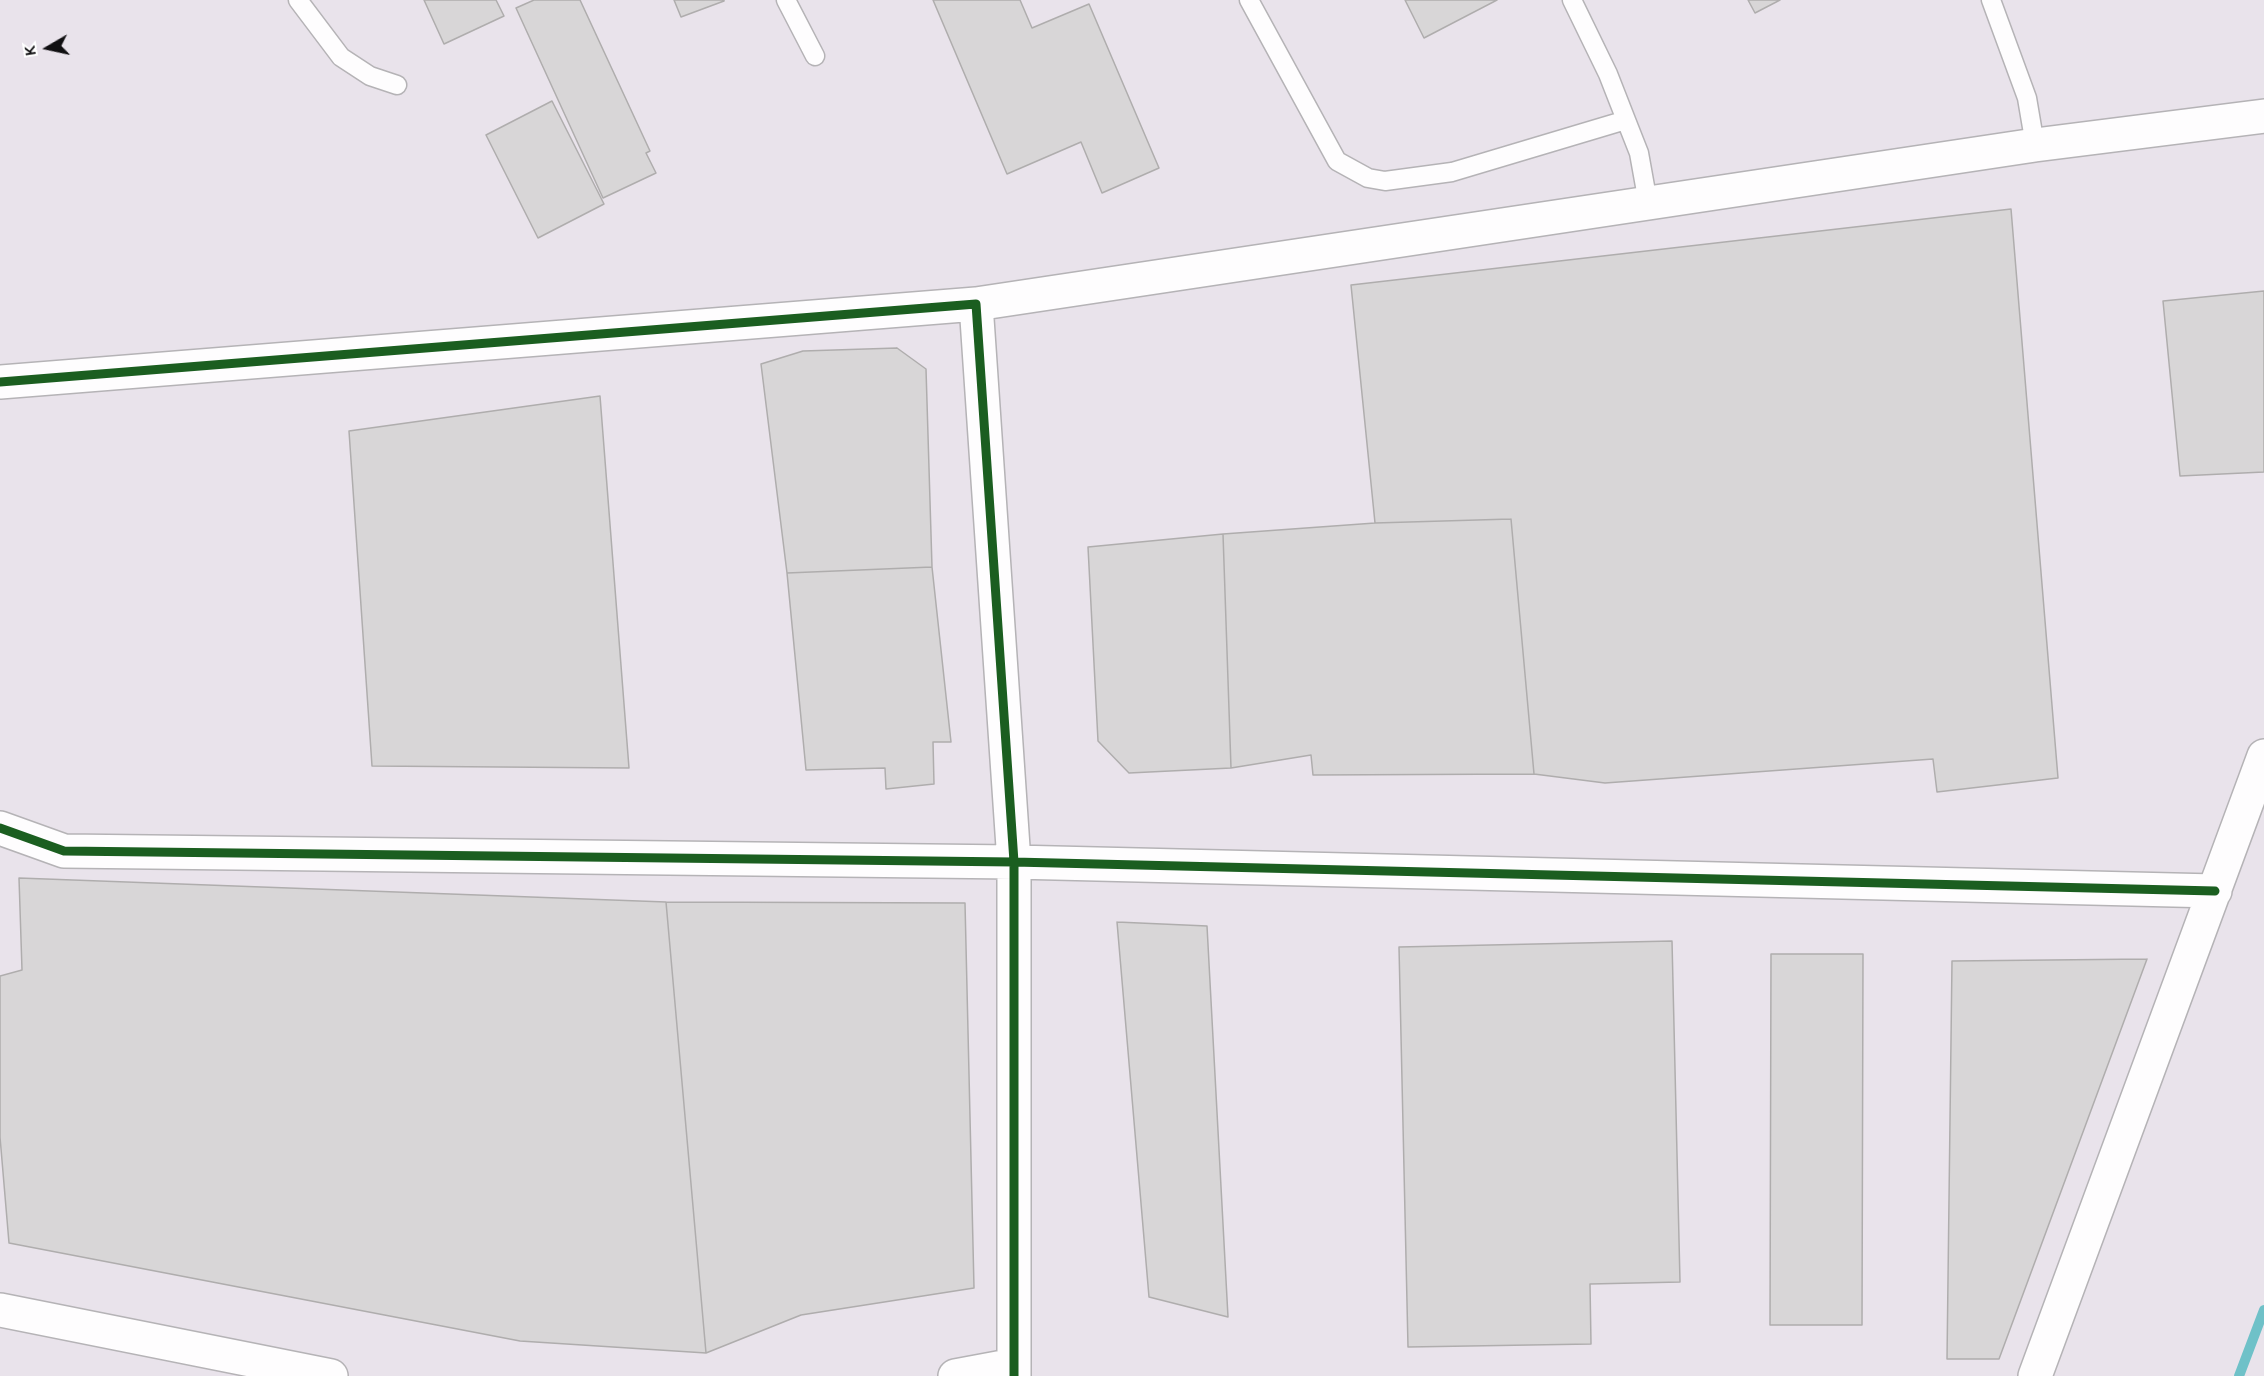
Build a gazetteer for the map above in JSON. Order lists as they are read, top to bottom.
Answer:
{
  "north": "left"
}
